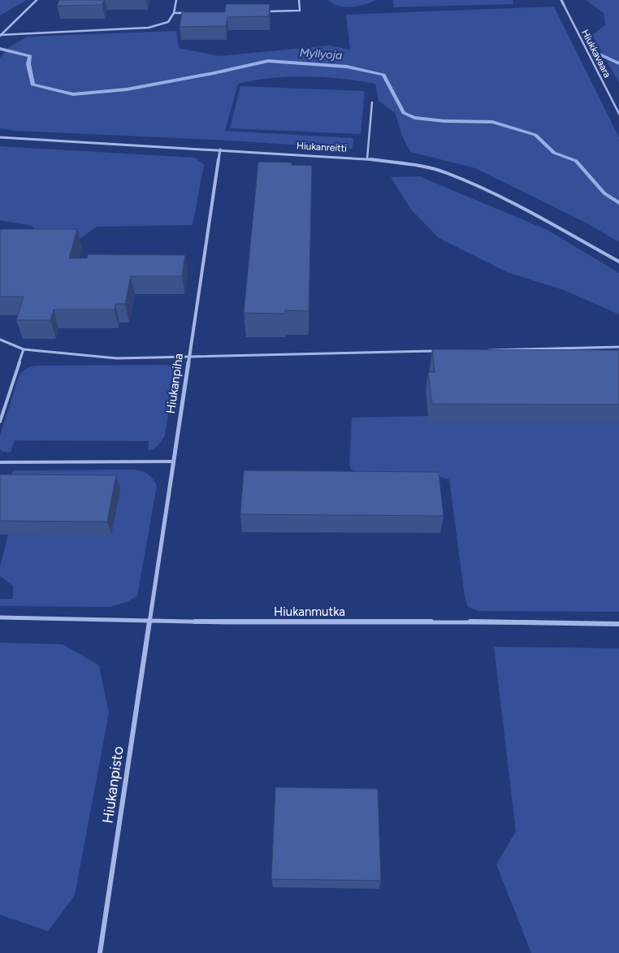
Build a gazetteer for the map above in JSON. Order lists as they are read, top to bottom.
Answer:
{
  "streets": {
    "street": [
      "Hiukkavaara",
      "Hiukanreitti",
      "Hiukanpiha",
      "Hiukanmutka",
      "Hiukanpisto"
    ]
  },
  "crossings": [
    ["Hiukanreitti", "Hiukanpiha"],
    ["Hiukanpiha", "Hiukanmutka"],
    ["Hiukanpiha", "Hiukanpisto"],
    ["Hiukanmutka", "Hiukanpisto"]
  ],
  "water": ["Myllyoja"]
}
